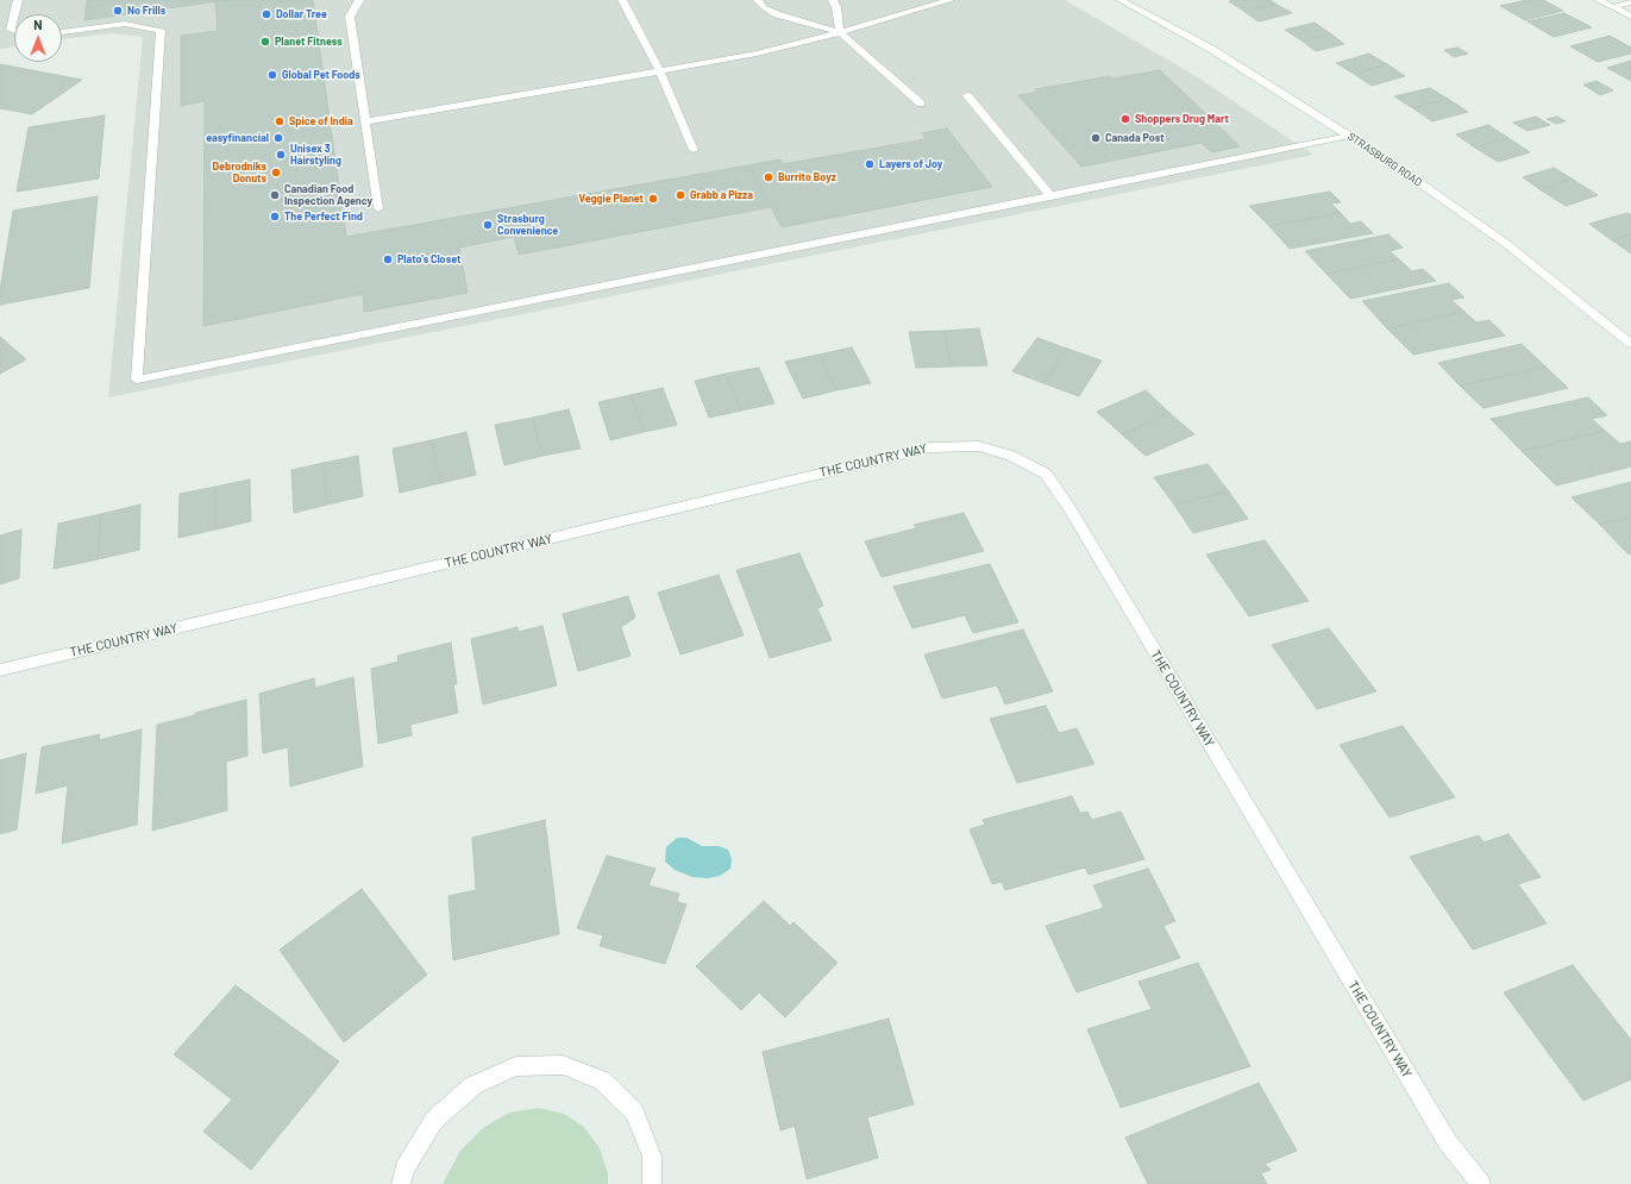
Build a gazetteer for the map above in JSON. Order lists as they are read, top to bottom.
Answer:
{
  "streets": {
    "street": ["STRASBURG ROAD", "THE COUNTRY WAY"]
  },
  "places": [
    "No Frills",
    "Dollar Tree",
    "Planet Fitness",
    "Global Pet Foods",
    "Shoppers Drug Mart",
    "Spice of India",
    "easyfinancial",
    "Canada Post",
    "Unisex 3 Hairstyling",
    "Layers of Joy",
    "Debrodniks Donuts",
    "Burrito Boyz",
    "Canadian Food Inspection Agency",
    "Grabb a Pizza",
    "Veggie Planet",
    "The Perfect Find",
    "Strasburg Convenience",
    "Plato's Closet"
  ],
  "north": "top"
}
